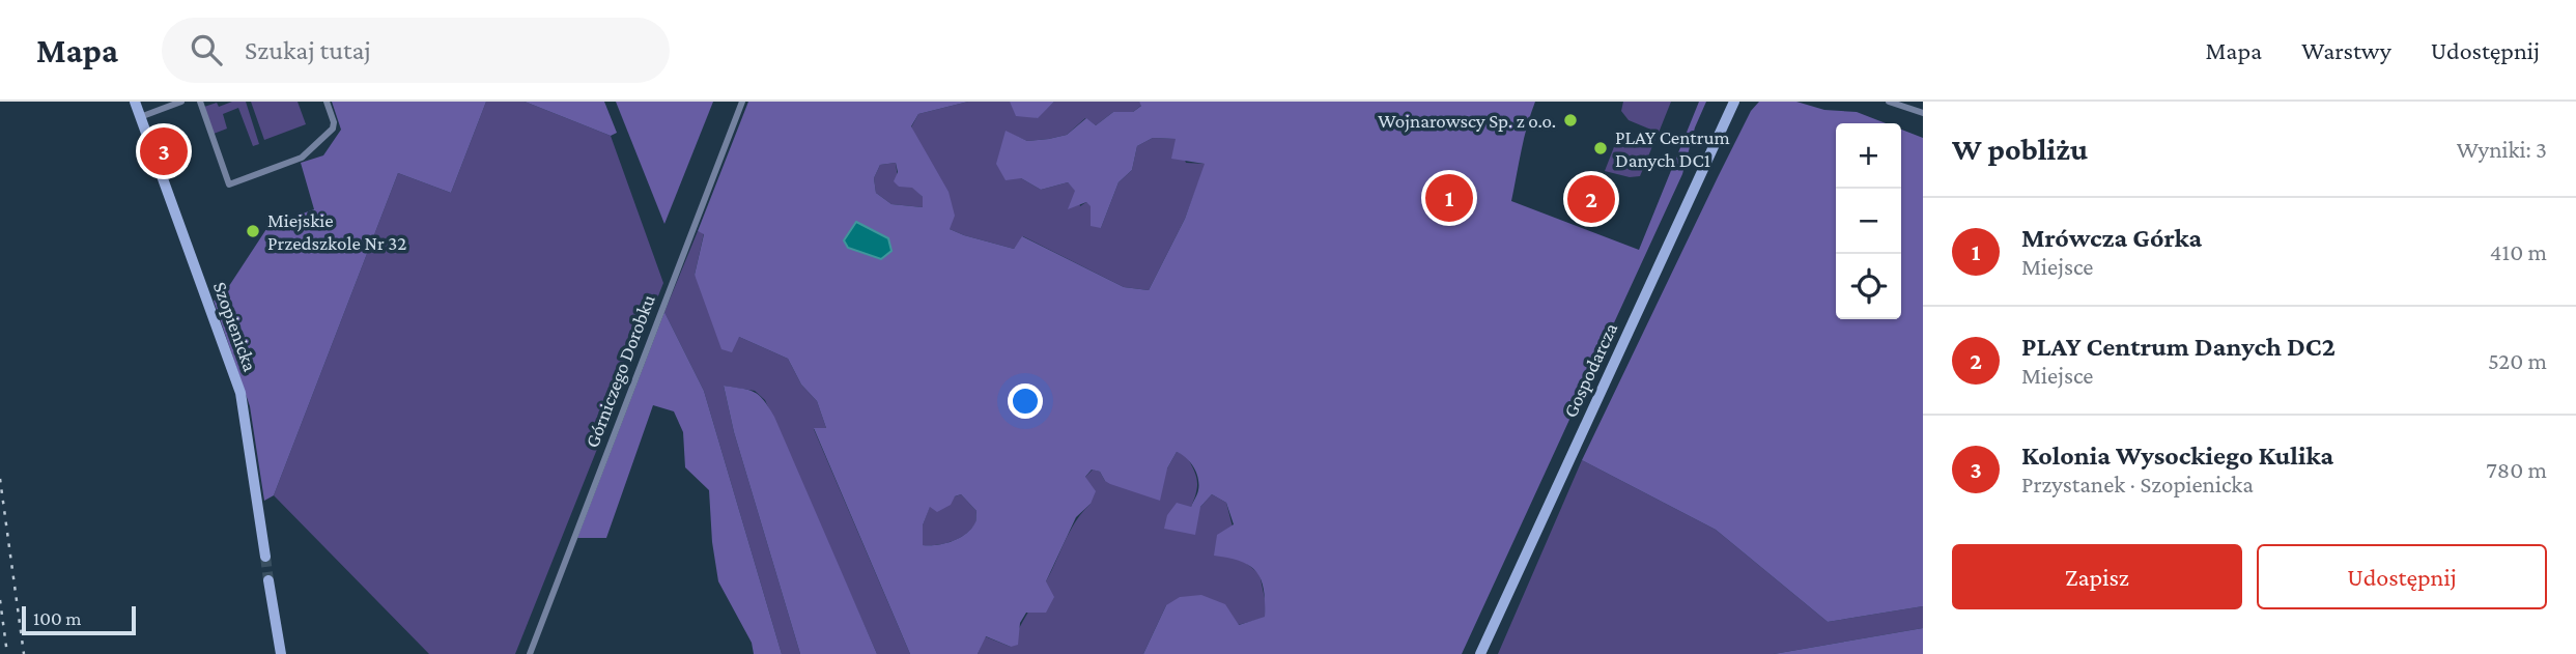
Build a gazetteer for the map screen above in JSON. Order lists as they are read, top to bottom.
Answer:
{
  "streets": {
    "street": ["Szopienicka", "Gospodarcza", "Górniczego Dorobku"]
  },
  "places": ["Wojnarowscy Sp. z o.o.", "PLAY Centrum Danych DC1", "Miejskie Przedszkole Nr 32"],
  "scale_bar": "100 m",
  "page": {
    "header": "Mapa",
    "search": "Szukaj tutaj",
    "nav": ["Mapa", "Warstwy", "Udostępnij"],
    "heading": ["W pobliżu", "Wyniki: 3"],
    "map_buttons": ["+", "−"],
    "pins": ["3", "1", "2"],
    "list": [
      {
        "mark": "1",
        "name": "Mrówcza Górka",
        "note": "Miejsce",
        "value": "410 m"
      },
      {
        "mark": "2",
        "name": "PLAY Centrum Danych DC2",
        "note": "Miejsce",
        "value": "520 m"
      },
      {
        "mark": "3",
        "name": "Kolonia Wysockiego Kulika",
        "note": "Przystanek · Szopienicka",
        "value": "780 m"
      }
    ],
    "buttons": ["Zapisz", "Udostępnij"],
    "scale": "100 m"
  }
}
